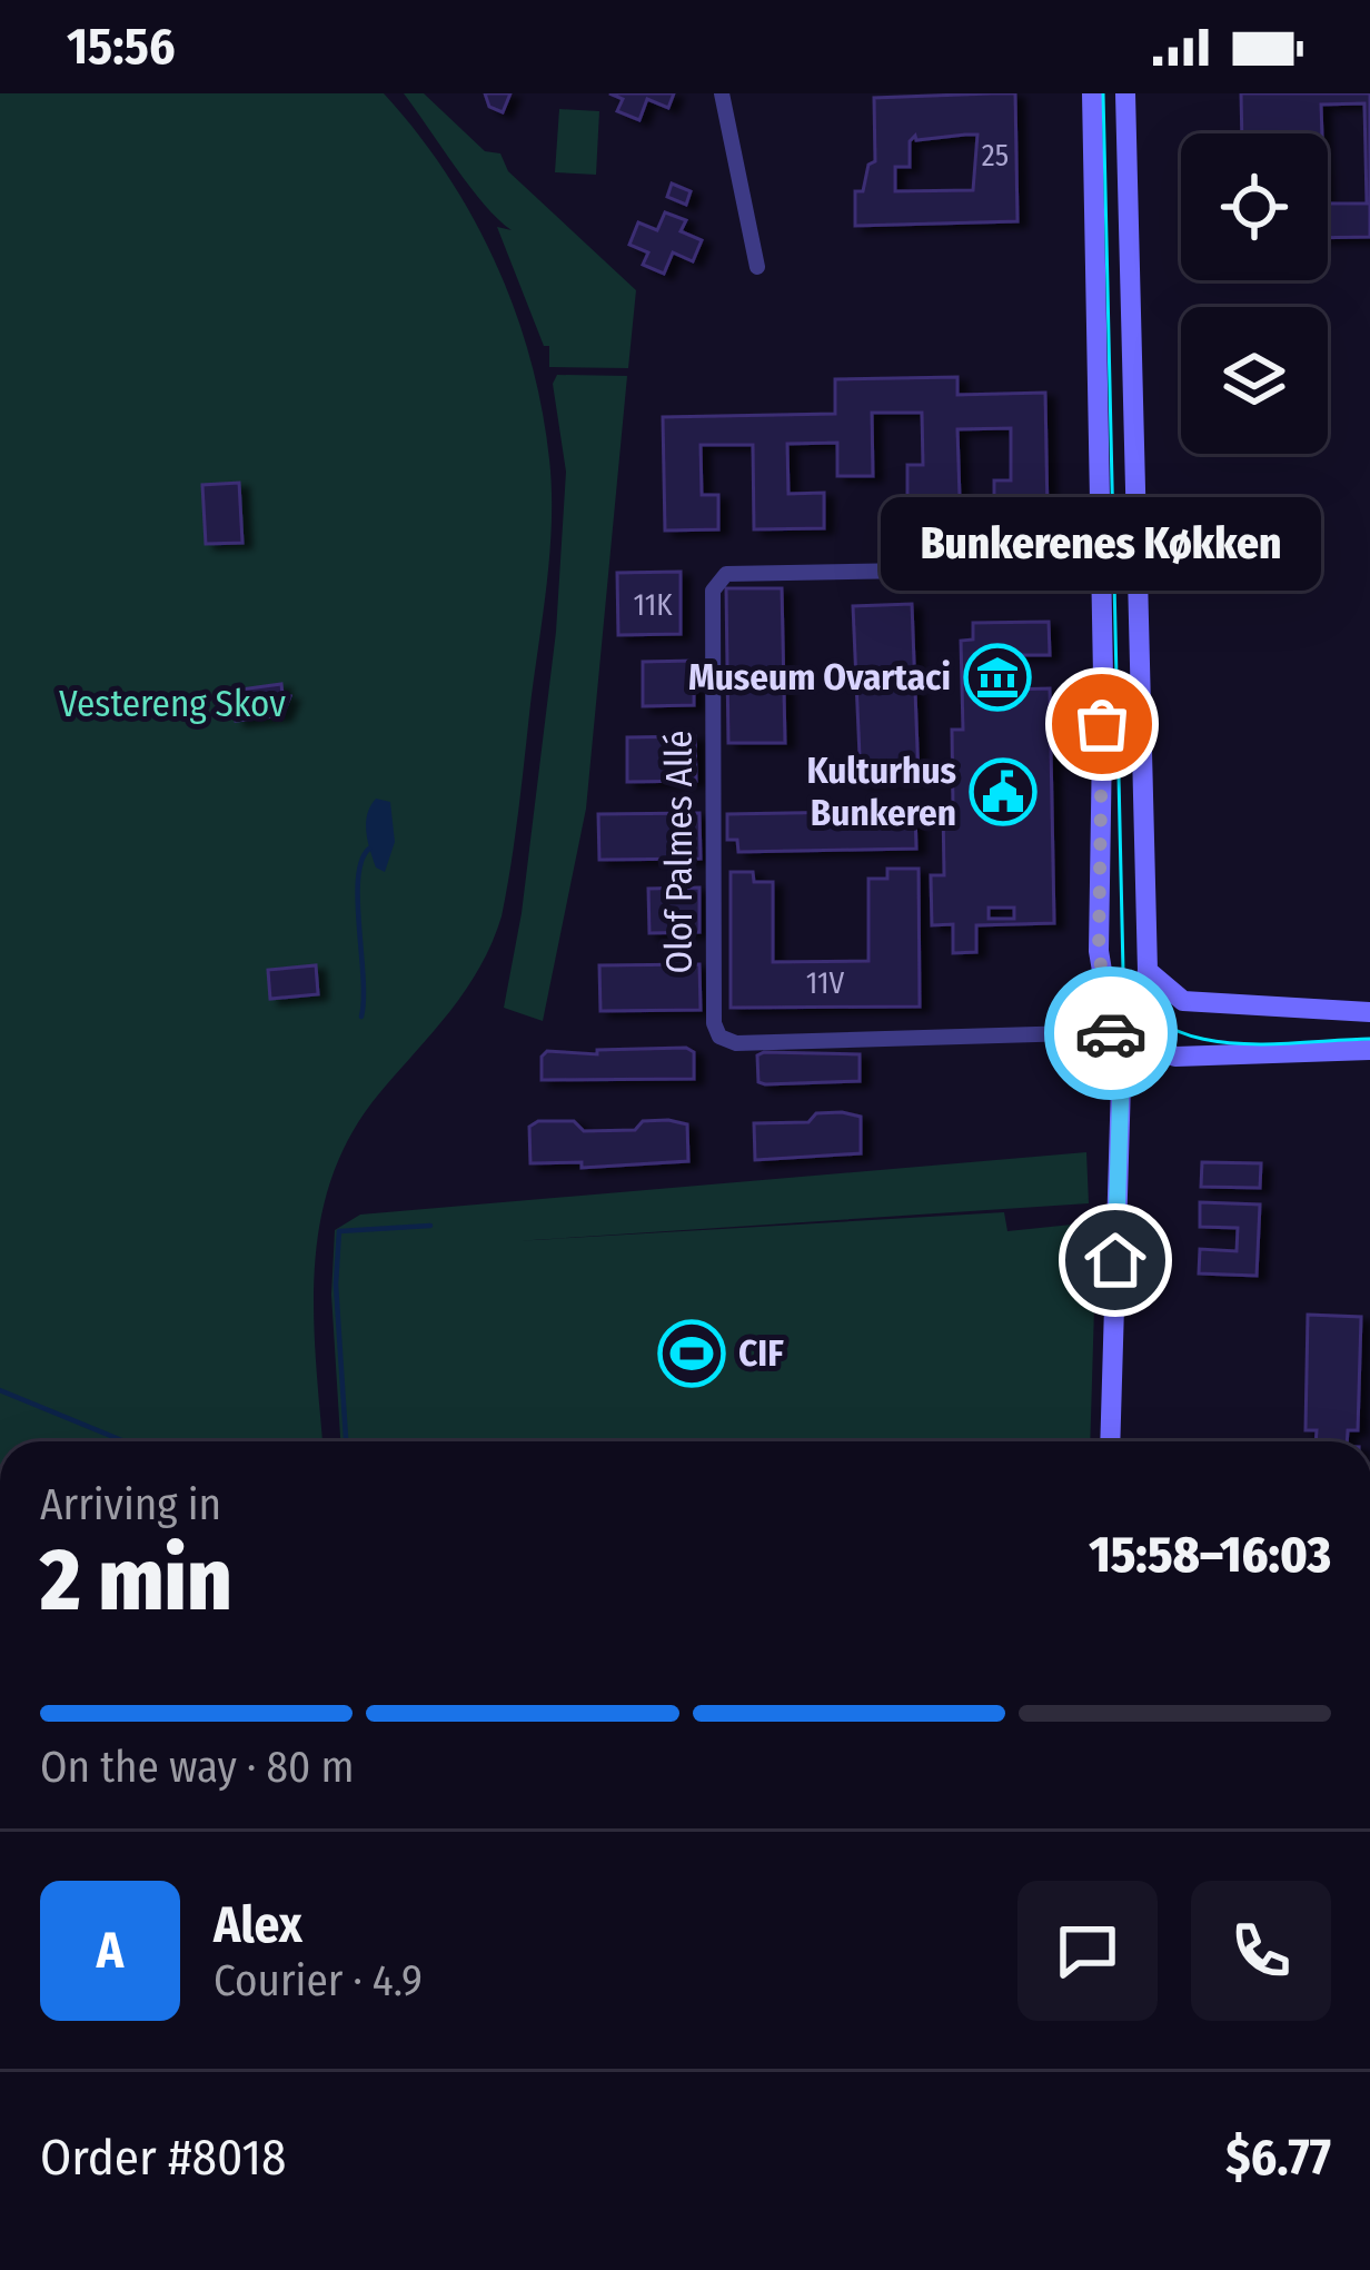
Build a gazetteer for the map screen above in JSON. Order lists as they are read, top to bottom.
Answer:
{
  "streets": {
    "street": ["Olof Palmes Allé"]
  },
  "parks": ["Vestereng Skov"],
  "places": {
    "museum": ["Museum Ovartaci"],
    "other": ["Bunkerenes Køkken"],
    "public building": ["Kulturhus Bunkeren"],
    "sports": ["CIF"]
  },
  "house_numbers": ["25", "11K", "11V"],
  "page": {
    "status": "15:56",
    "bubble": "Bunkerenes Køkken",
    "heading": ["2 min", "Arriving in", "15:58–16:03"],
    "panel": [
      "Alex",
      "Courier · 4.9",
      "Order #8018",
      "$6.77"
    ],
    "bar": "On the way · 80 m",
    "round": "A"
  }
}
